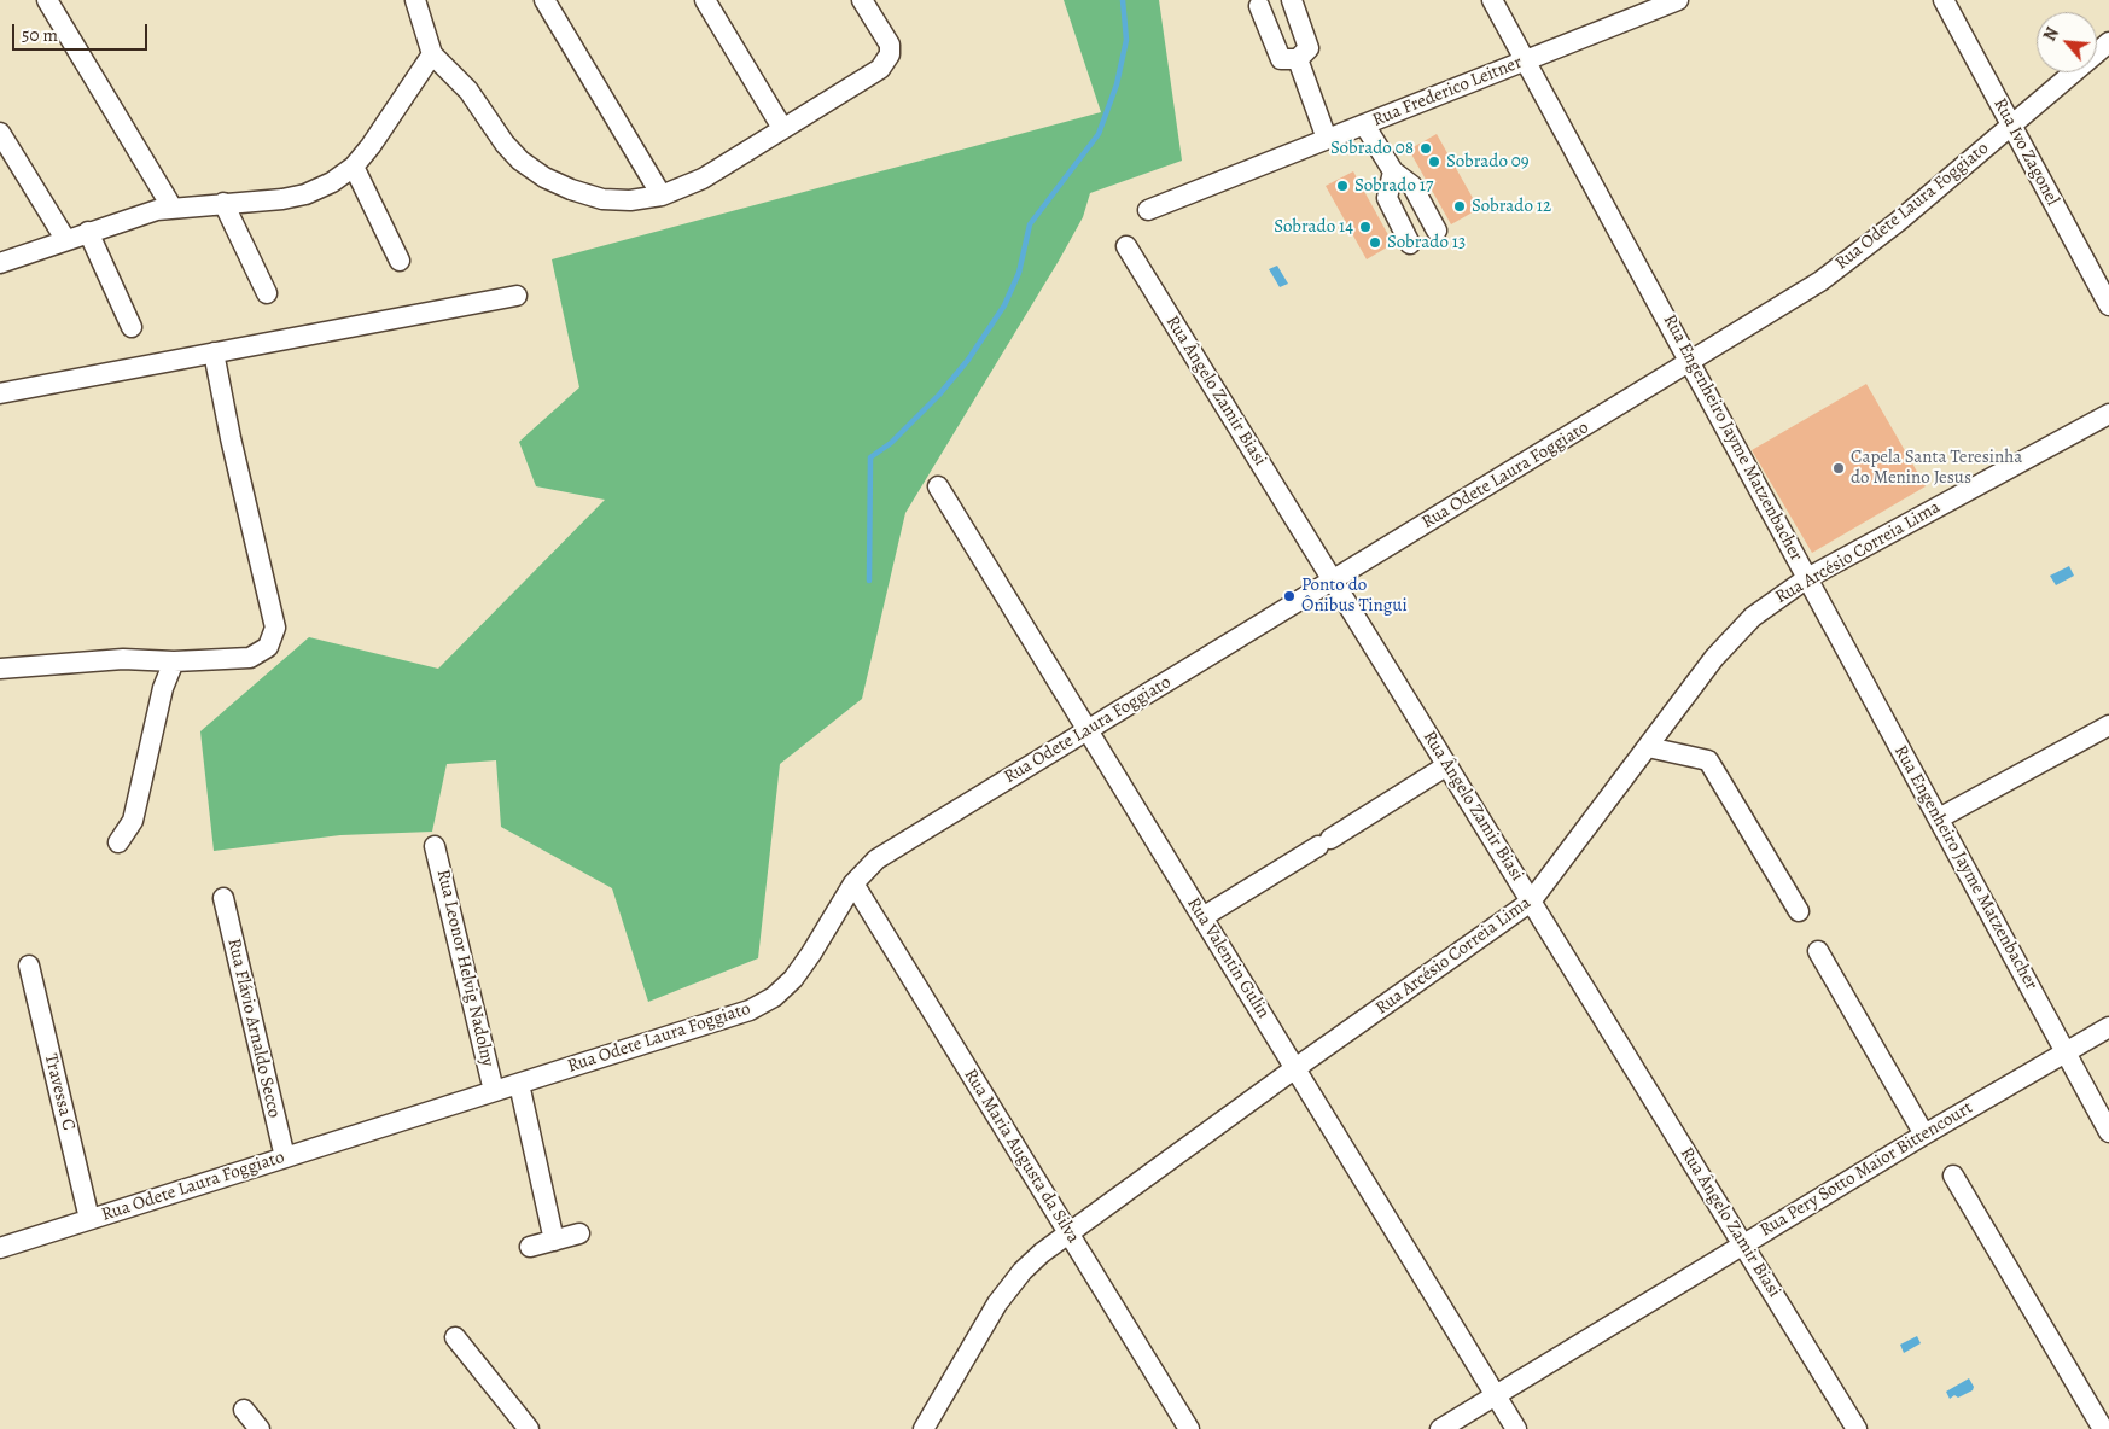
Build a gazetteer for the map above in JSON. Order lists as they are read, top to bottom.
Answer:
{
  "streets": {
    "street": [
      "Rua Frederico Leitner",
      "Rua Ivo Zagonel",
      "Rua Odete Laura Foggiato",
      "Rua Ângelo Zamir Biasi",
      "Rua Engenheiro Jayme Matzenbacher",
      "Rua Arcésio Correia Lima",
      "Rua Valentin Gulin",
      "Rua Leonor Helvig Nadolny",
      "Rua Flávio Arnaldo Secco",
      "Travessa C",
      "Rua Maria Augusta da Silva",
      "Rua Pery Sotto Maior Bittencourt"
    ]
  },
  "crossings": [
    ["Rua Frederico Leitner", "Rua Engenheiro Jayme Matzenbacher"],
    ["Rua Ivo Zagonel", "Rua Odete Laura Foggiato"],
    ["Rua Odete Laura Foggiato", "Rua Ângelo Zamir Biasi"],
    ["Rua Odete Laura Foggiato", "Rua Engenheiro Jayme Matzenbacher"],
    ["Rua Odete Laura Foggiato", "Rua Valentin Gulin"],
    ["Rua Odete Laura Foggiato", "Rua Leonor Helvig Nadolny"],
    ["Rua Odete Laura Foggiato", "Rua Flávio Arnaldo Secco"],
    ["Rua Odete Laura Foggiato", "Travessa C"],
    ["Rua Odete Laura Foggiato", "Rua Maria Augusta da Silva"],
    ["Rua Ângelo Zamir Biasi", "Rua Arcésio Correia Lima"],
    ["Rua Ângelo Zamir Biasi", "Rua Pery Sotto Maior Bittencourt"],
    ["Rua Engenheiro Jayme Matzenbacher", "Rua Arcésio Correia Lima"],
    ["Rua Engenheiro Jayme Matzenbacher", "Rua Pery Sotto Maior Bittencourt"],
    ["Rua Arcésio Correia Lima", "Rua Valentin Gulin"],
    ["Rua Arcésio Correia Lima", "Rua Maria Augusta da Silva"],
    ["Rua Valentin Gulin", "Rua Pery Sotto Maior Bittencourt"]
  ],
  "places": [
    "Sobrado 08",
    "Sobrado 09",
    "Sobrado 17",
    "Sobrado 12",
    "Sobrado 14",
    "Sobrado 13",
    "Capela Santa Teresinha do Menino Jesus",
    "Ponto do Ônibus Tingui"
  ],
  "scale_bar": "50 m",
  "north": "top left"
}
